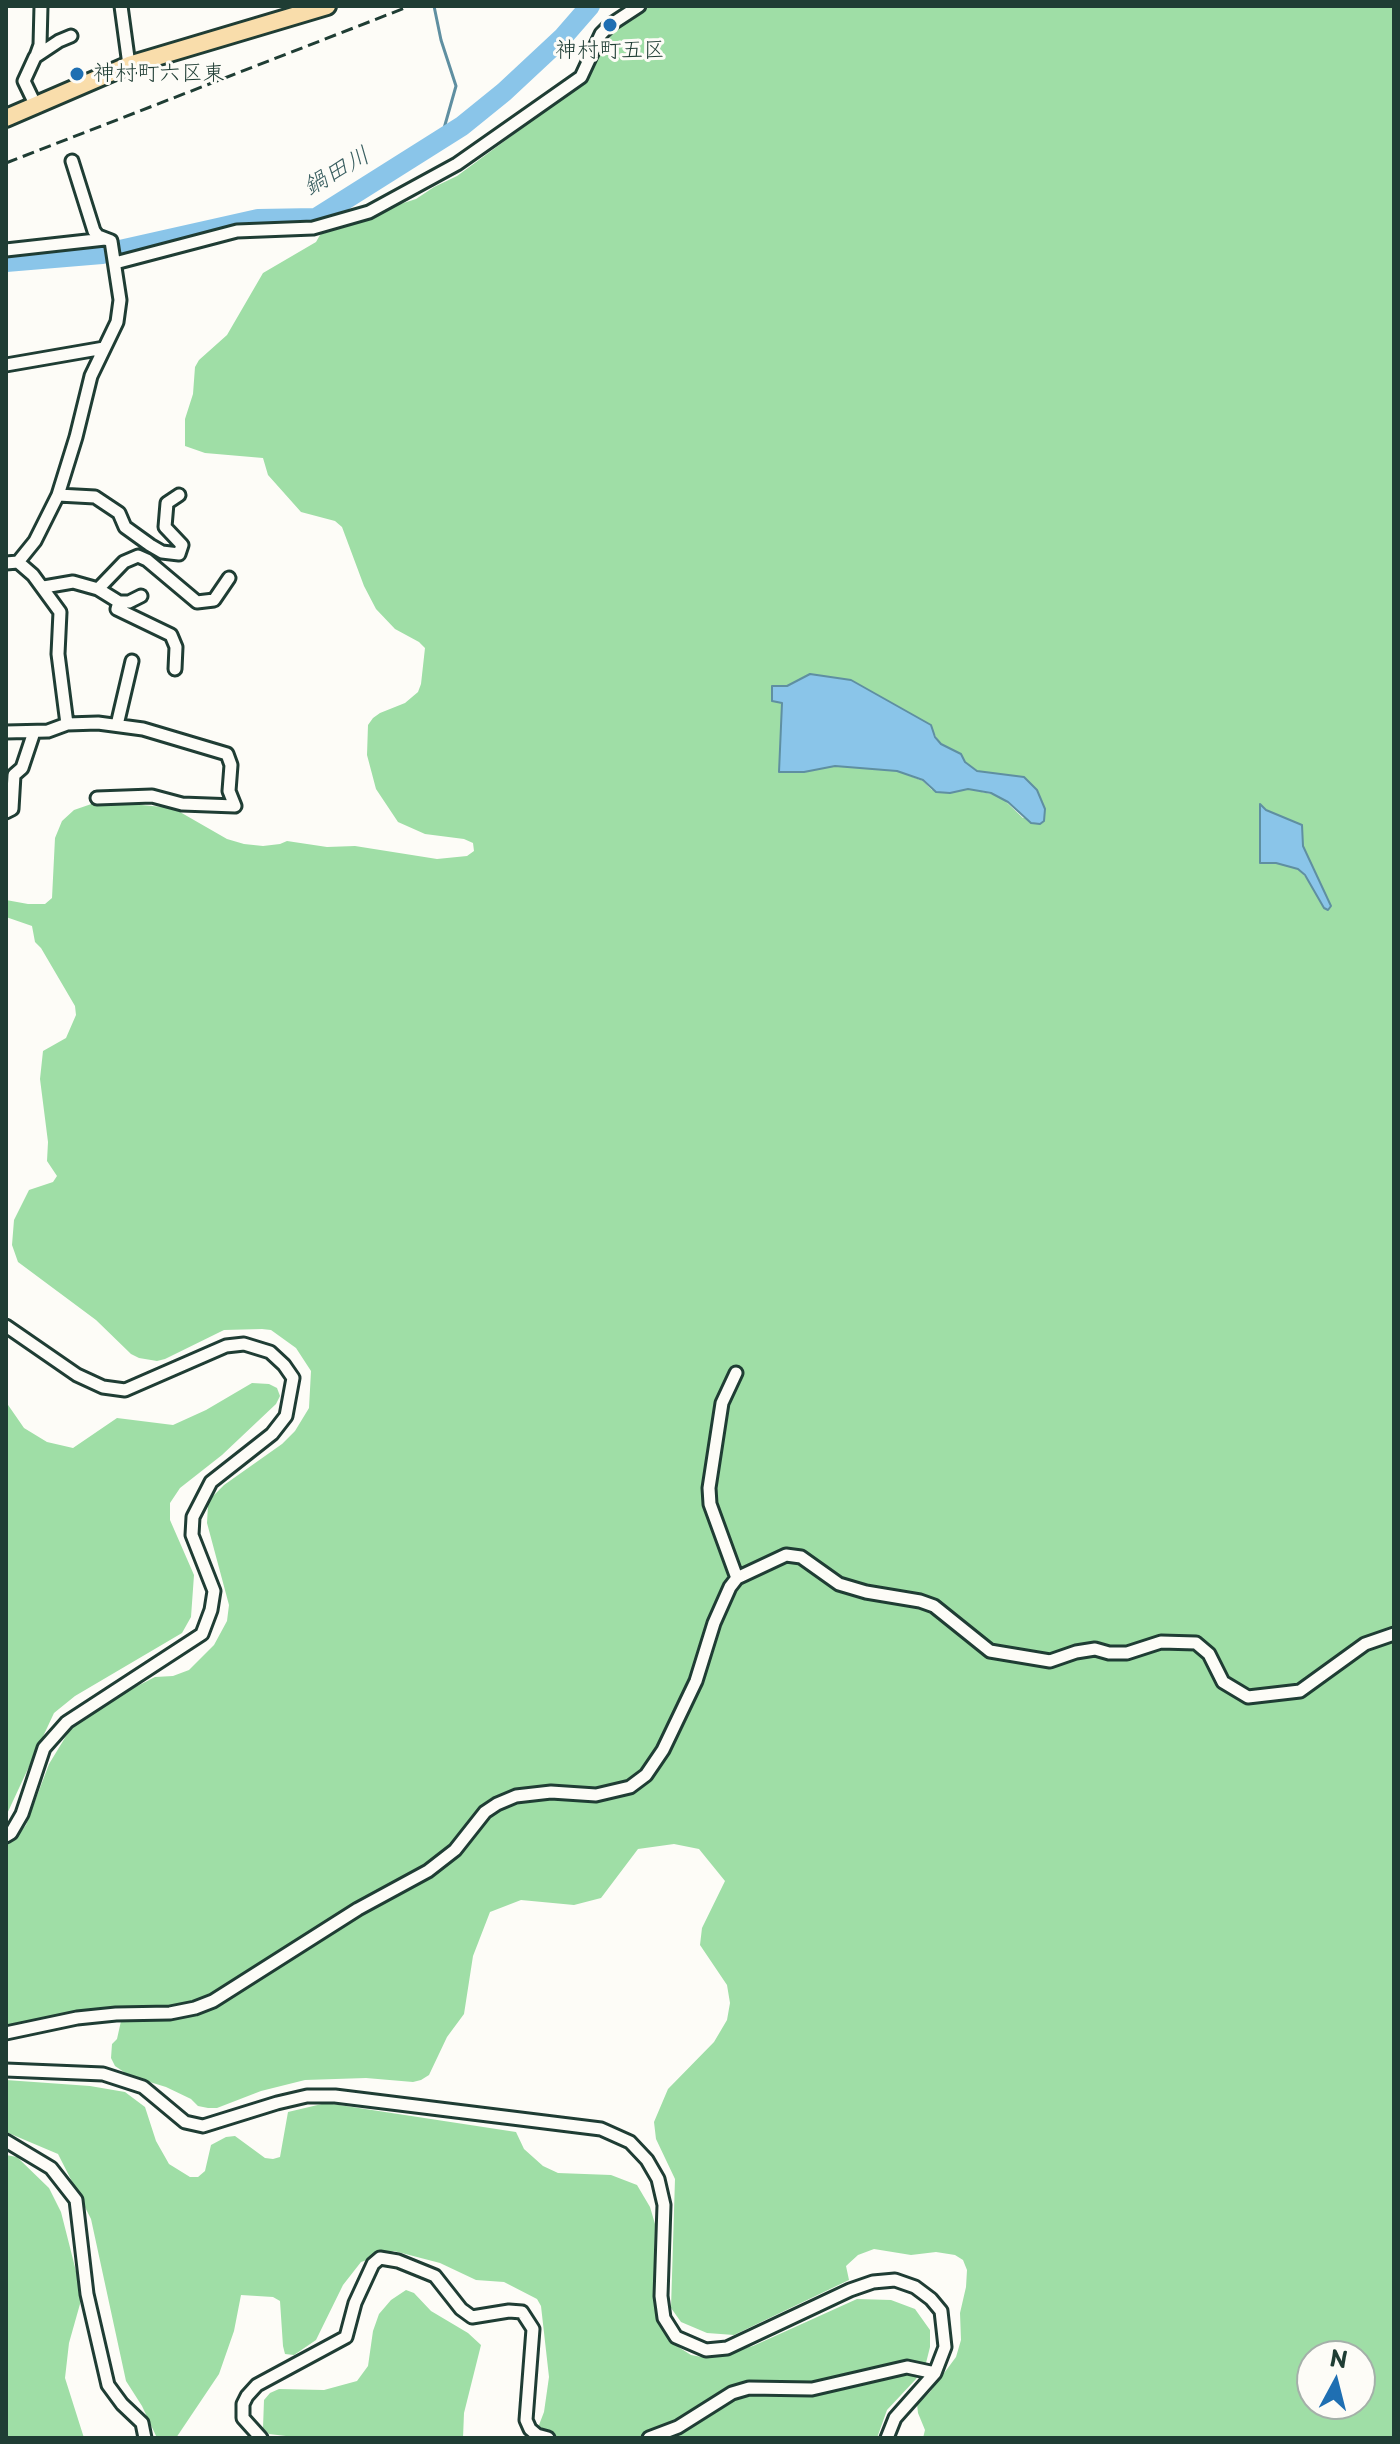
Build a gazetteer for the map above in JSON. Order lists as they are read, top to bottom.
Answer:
{
  "water": ["鍋田川"],
  "places": ["神村町五区", "神村町六区東"],
  "north": "top"
}
